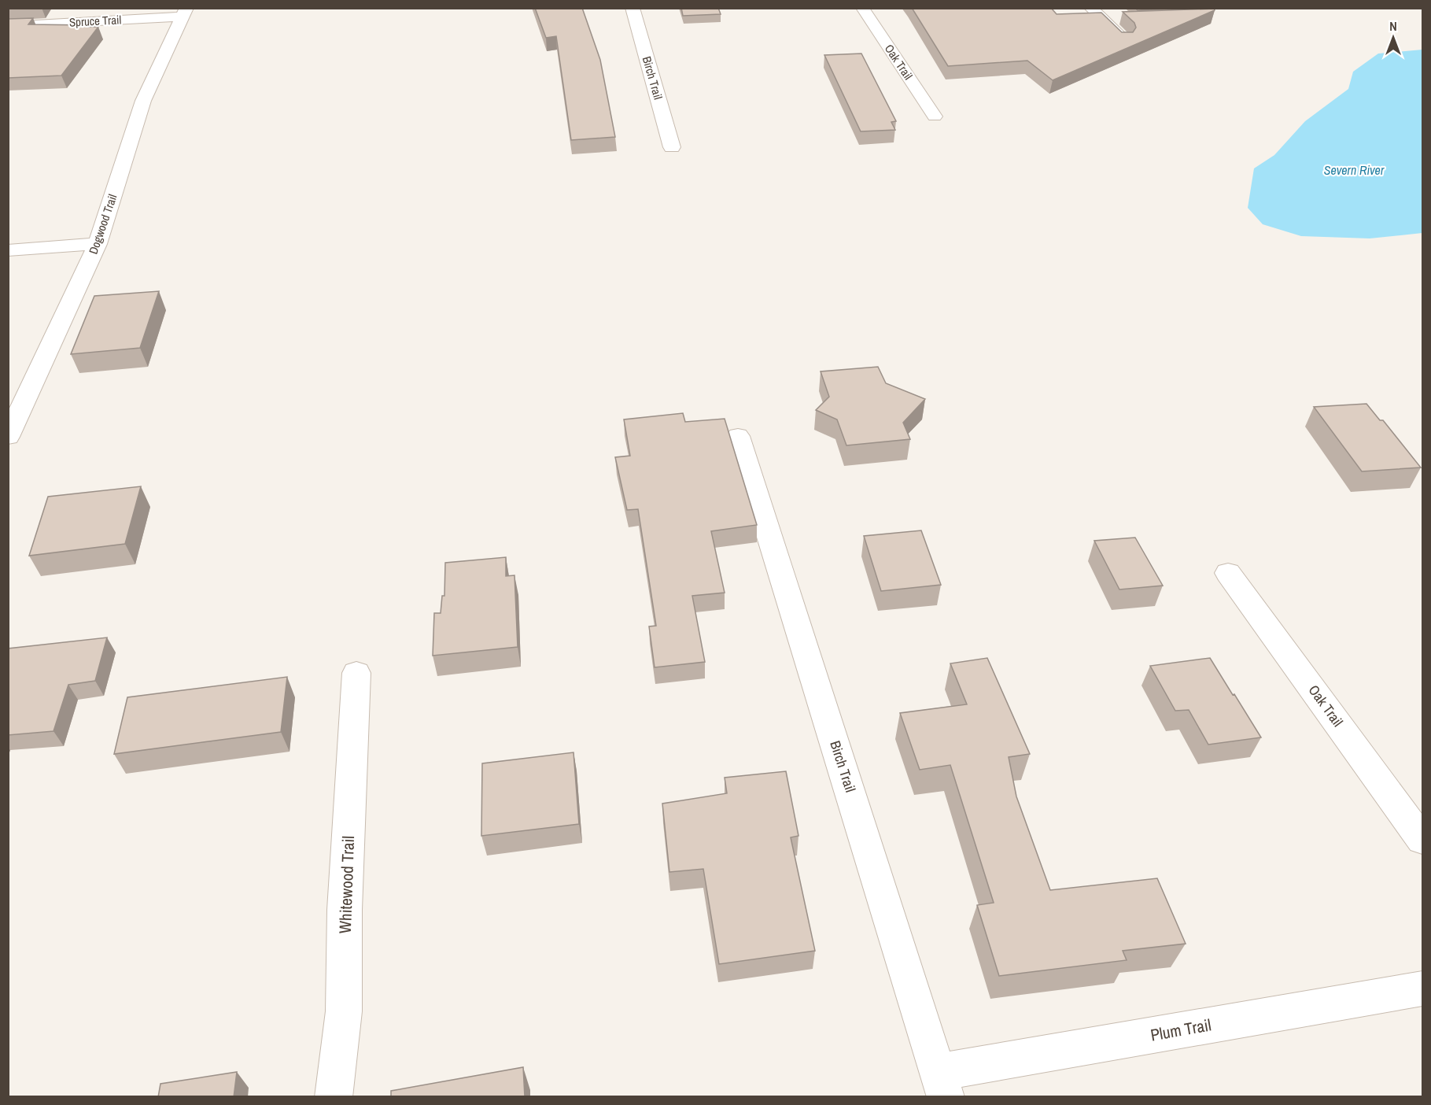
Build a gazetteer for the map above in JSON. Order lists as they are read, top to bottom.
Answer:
{
  "streets": {
    "street": [
      "Spruce Trail",
      "Oak Trail",
      "Birch Trail",
      "Dogwood Trail",
      "Whitewood Trail",
      "Plum Trail"
    ]
  },
  "crossings": [
    ["Spruce Trail", "Dogwood Trail"],
    ["Birch Trail", "Plum Trail"]
  ],
  "water": ["Severn River"],
  "north": "top"
}
